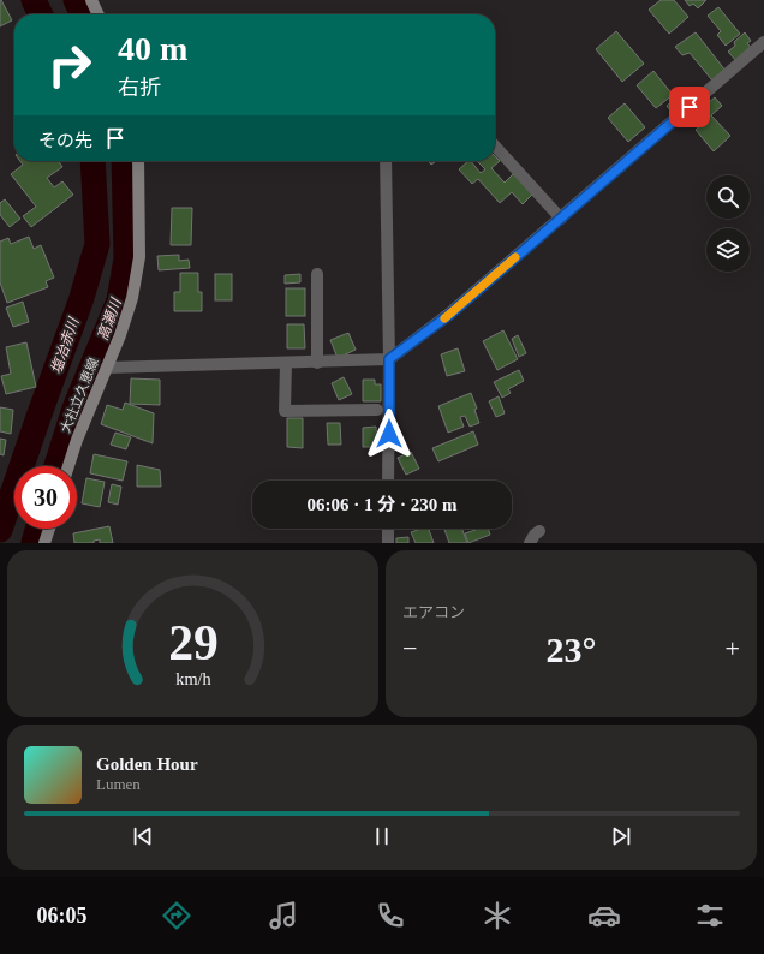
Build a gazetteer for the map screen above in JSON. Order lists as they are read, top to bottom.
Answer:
{
  "streets": {
    "main road": ["大社立久恵線"]
  },
  "water": ["高瀬川", "塩冶赤川"],
  "page": {
    "turn": ["40 m", "右折"],
    "then": "その先",
    "limit": "30",
    "trip": "06:06 · 1 分 · 230 m",
    "tile": "エアコン",
    "heat": ["−", "23°", "+"],
    "song": ["Golden Hour", "Lumen"],
    "tabs": "06:05",
    "gauge": ["29", "km/h"]
  }
}
